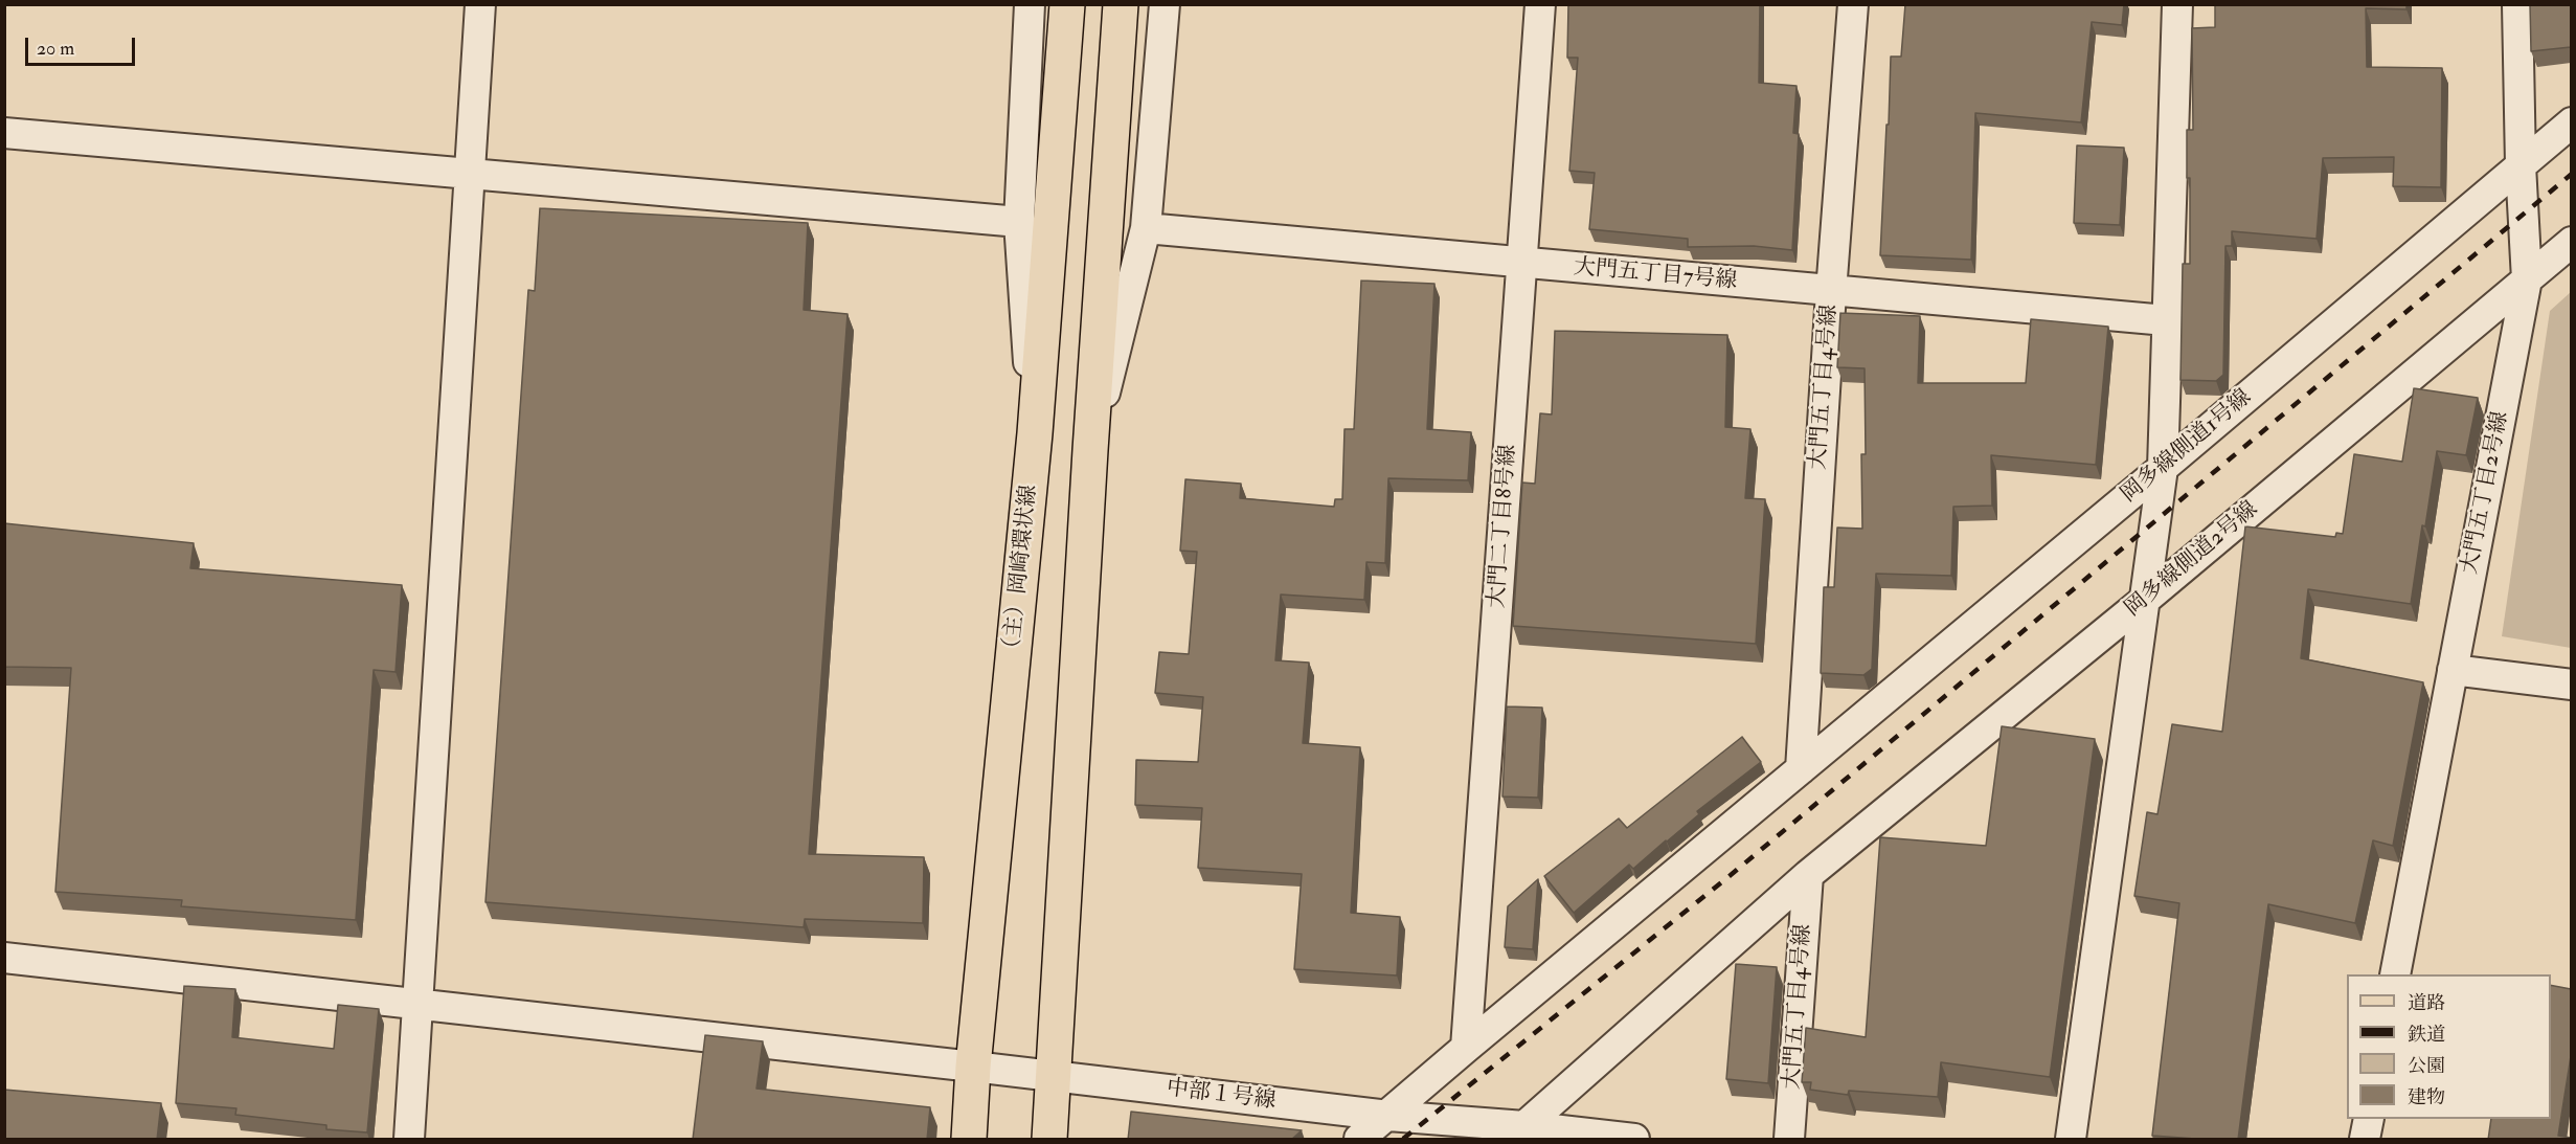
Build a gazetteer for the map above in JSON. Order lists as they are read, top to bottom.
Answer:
{
  "streets": {
    "main road": ["（主）岡崎環状線"],
    "street": [
      "大門五丁目7号線",
      "大門五丁目4号線",
      "岡多線側道1号線",
      "大門五丁目2号線",
      "大門二丁目8号線",
      "岡多線側道2号線",
      "中部１号線"
    ]
  },
  "crossings": [
    ["大門五丁目7号線", "大門五丁目4号線"],
    ["大門五丁目7号線", "大門二丁目8号線"],
    ["大門五丁目4号線", "岡多線側道1号線"],
    ["大門五丁目4号線", "岡多線側道2号線"],
    ["岡多線側道1号線", "大門五丁目2号線"],
    ["岡多線側道1号線", "大門二丁目8号線"],
    ["岡多線側道1号線", "中部１号線"],
    ["大門五丁目2号線", "岡多線側道2号線"],
    ["岡多線側道2号線", "中部１号線"],
    ["（主）岡崎環状線", "中部１号線"]
  ],
  "legend": [
    "道路",
    "鉄道",
    "公園",
    "建物"
  ],
  "scale_bar": "20 m"
}
